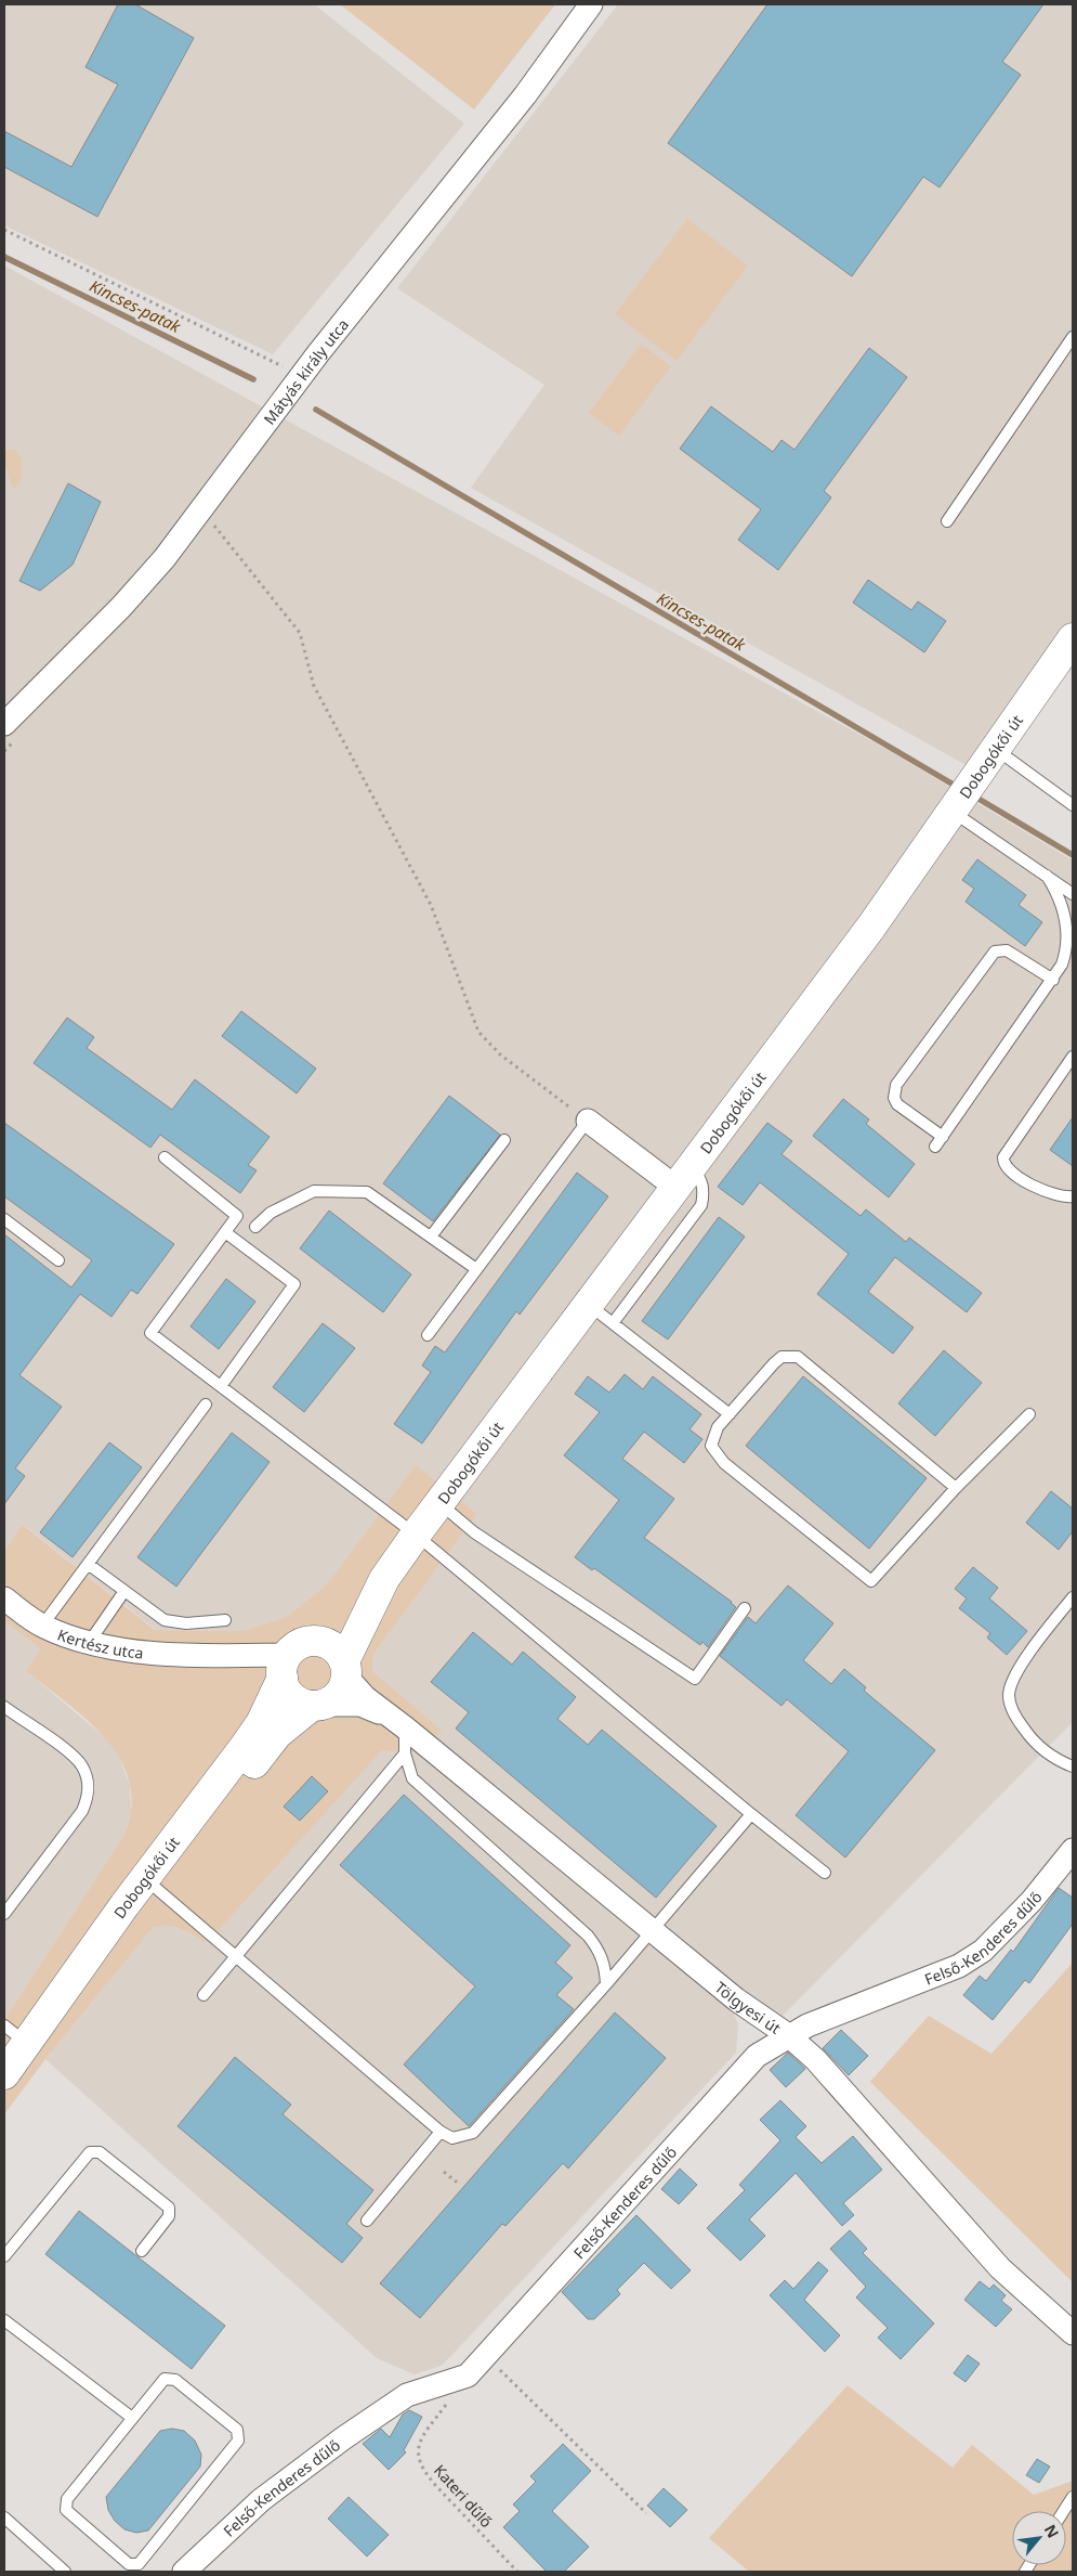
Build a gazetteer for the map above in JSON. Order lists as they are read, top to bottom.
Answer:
{
  "streets": {
    "main road": ["Dobogókői út"],
    "street": [
      "Mátyás király utca",
      "Kertész utca",
      "Felső-Kenderes dűlő",
      "Tölgyesi út"
    ],
    "path": ["Kateri dűlő"]
  },
  "crossings": [
    ["Dobogókői út", "Kertész utca"],
    ["Dobogókői út", "Tölgyesi út"],
    ["Kertész utca", "Tölgyesi út"],
    ["Felső-Kenderes dűlő", "Tölgyesi út"],
    ["Felső-Kenderes dűlő", "Kateri dűlő"]
  ],
  "water": ["Kincses-patak"],
  "north": "top right"
}
